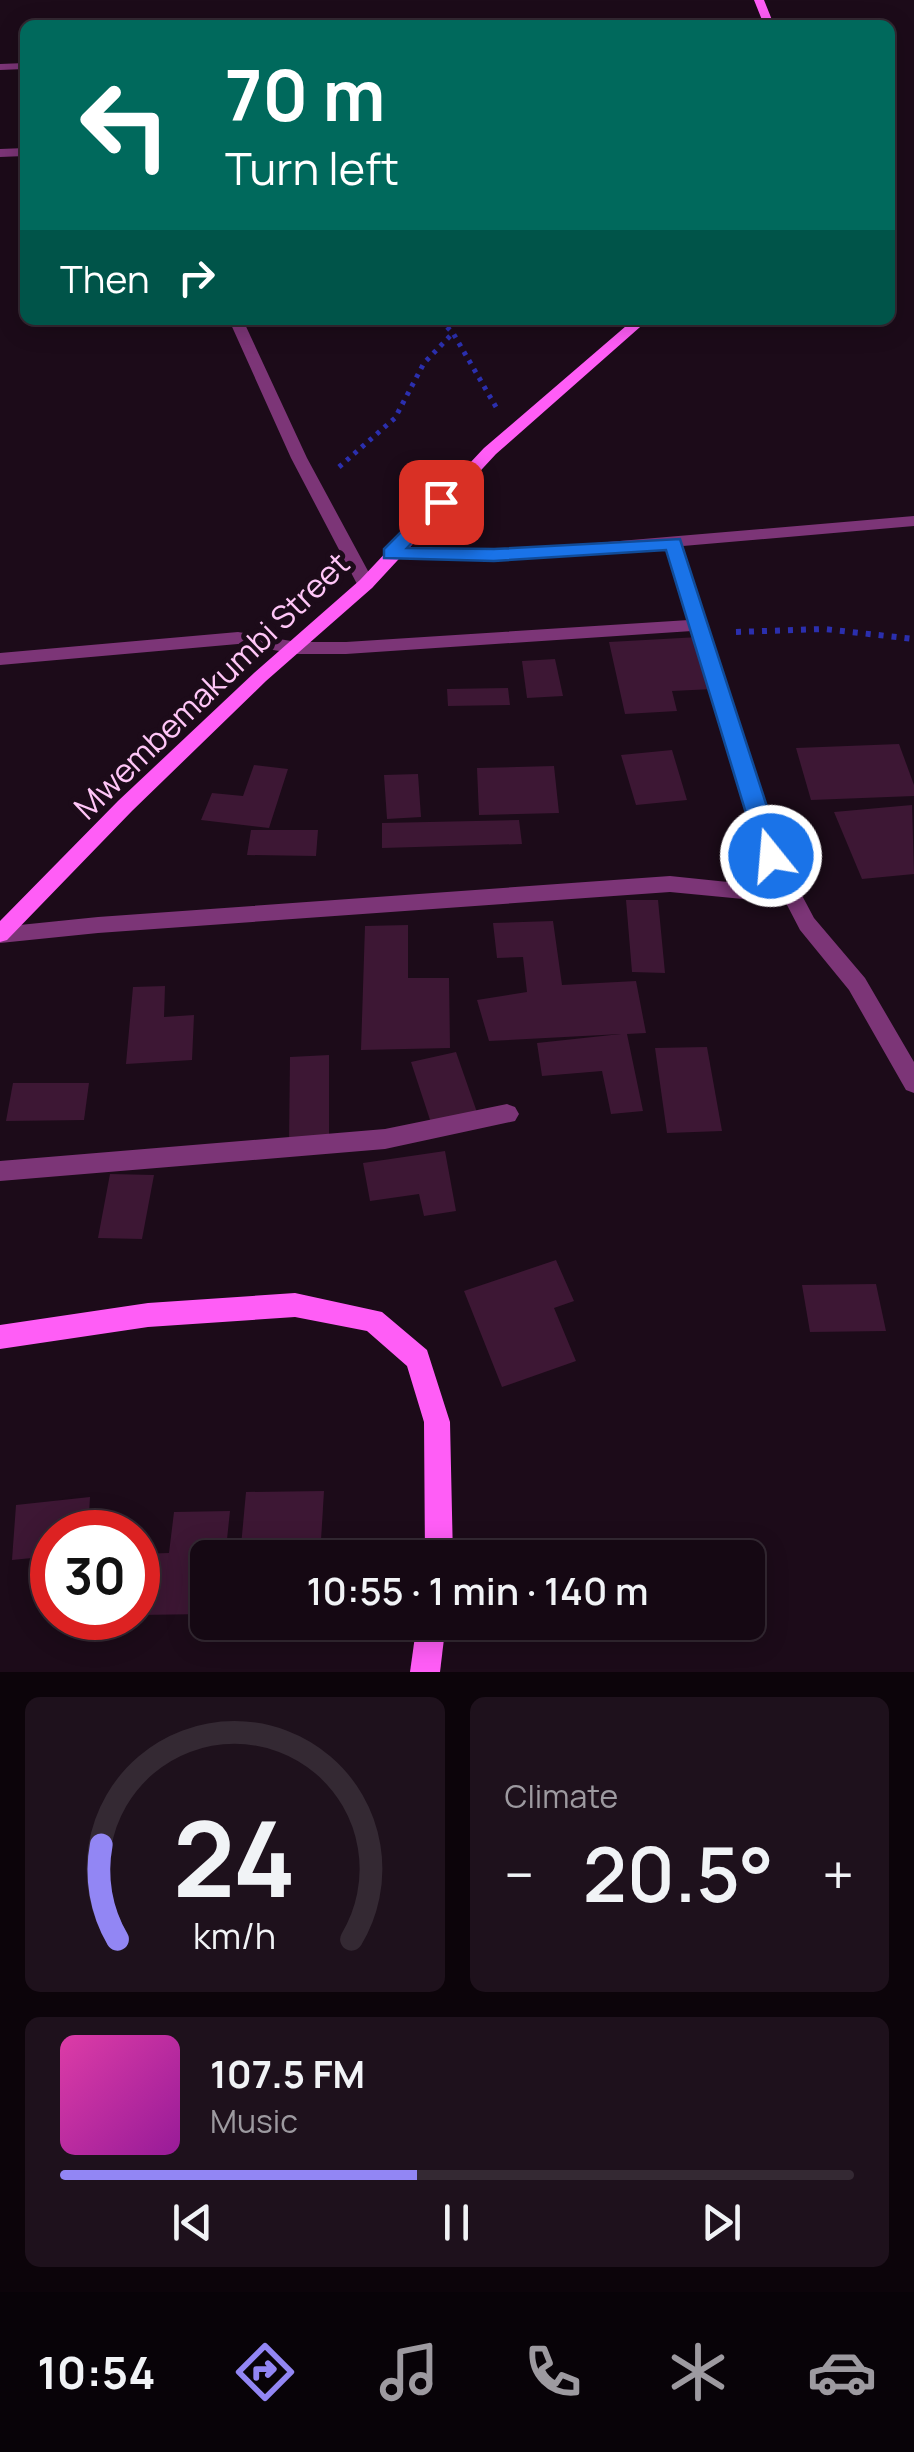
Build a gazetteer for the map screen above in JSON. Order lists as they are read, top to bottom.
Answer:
{
  "streets": {
    "street": ["Mwembemakumbi Street"]
  },
  "page": {
    "turn": ["70 m", "Turn left"],
    "then": "Then",
    "limit": "30",
    "trip": "10:55 · 1 min · 140 m",
    "tile": "Climate",
    "heat": ["−", "20.5°", "+"],
    "song": ["107.5 FM", "Music"],
    "tabs": "10:54",
    "gauge": ["24", "km/h"]
  }
}
